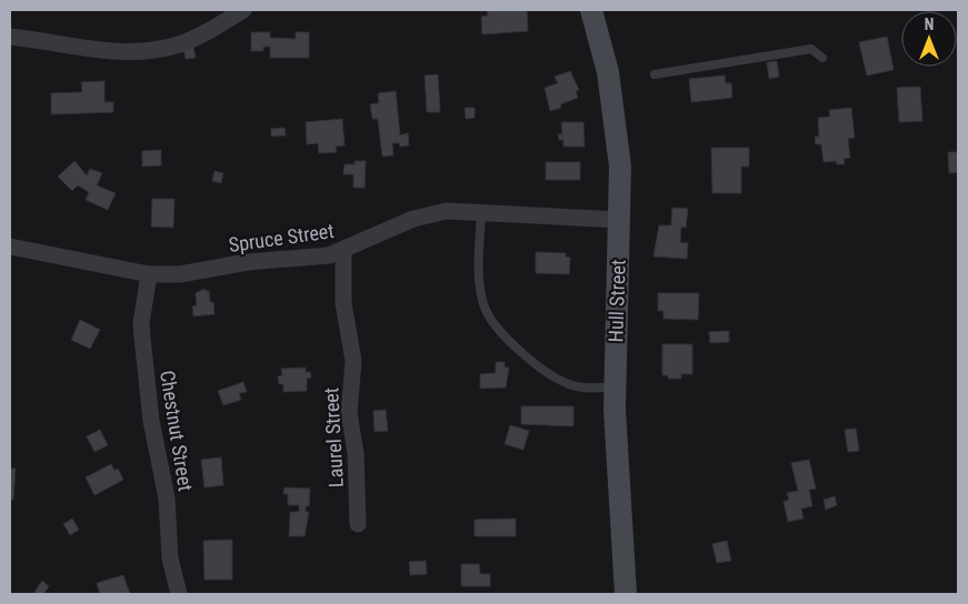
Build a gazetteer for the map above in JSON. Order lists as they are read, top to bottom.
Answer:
{
  "streets": {
    "main road": ["Hull Street"],
    "street": ["Spruce Street", "Chestnut Street", "Laurel Street"]
  },
  "crossings": [
    ["Spruce Street", "Hull Street"],
    ["Spruce Street", "Chestnut Street"],
    ["Spruce Street", "Laurel Street"]
  ],
  "north": "top"
}
